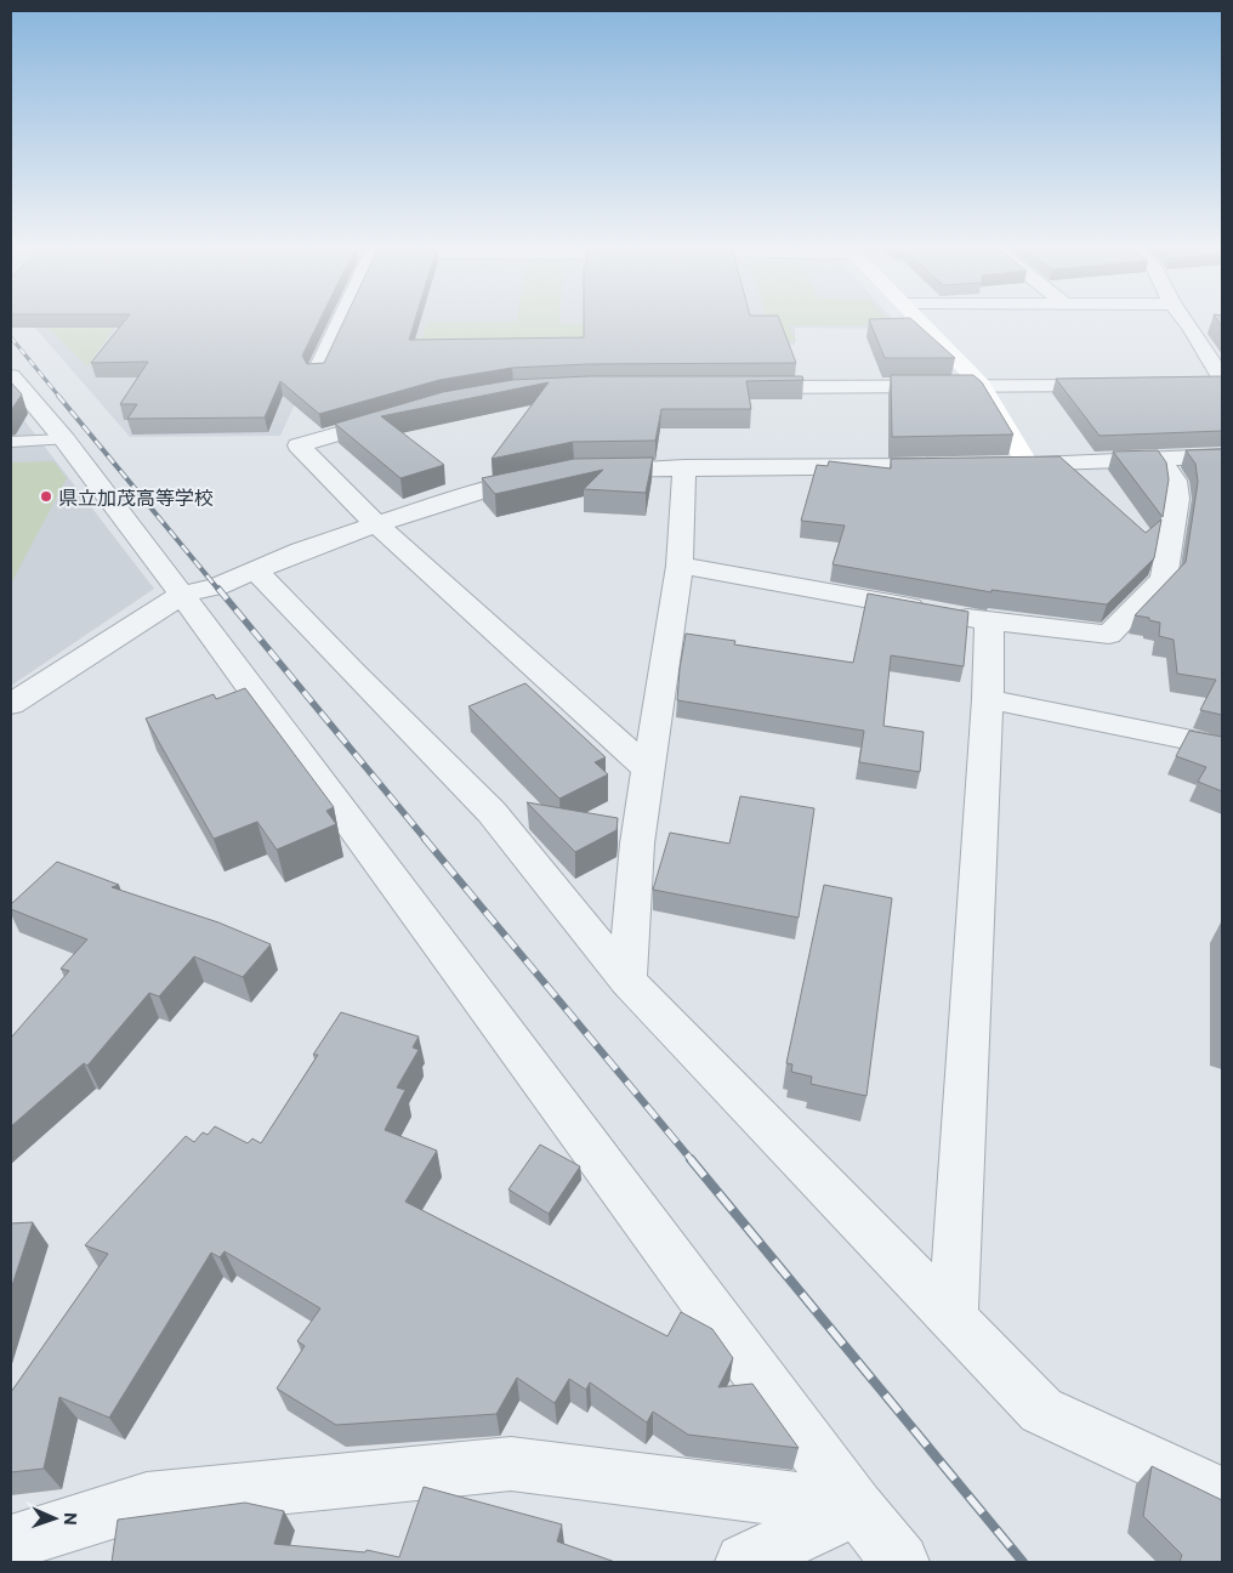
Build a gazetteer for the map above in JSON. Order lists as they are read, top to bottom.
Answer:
{
  "places": ["県立加茂高等学校"],
  "north": "right"
}
